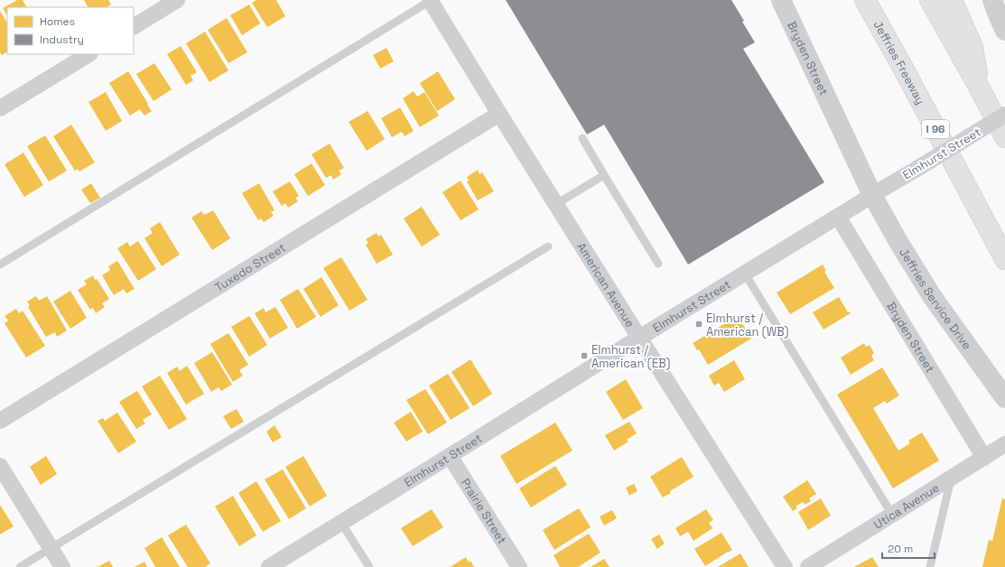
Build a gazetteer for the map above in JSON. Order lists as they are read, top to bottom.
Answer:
{
  "streets": {
    "highway": ["Jeffries Freeway", "I 96"],
    "street": [
      "Bryden Street",
      "Elmhurst Street",
      "Tuxedo Street",
      "American Avenue",
      "Jeffries Service Drive",
      "Utica Avenue",
      "Prairie Street"
    ]
  },
  "crossings": [
    ["Bryden Street", "Elmhurst Street"],
    ["Bryden Street", "Jeffries Service Drive"],
    ["Bryden Street", "Utica Avenue"],
    ["Elmhurst Street", "American Avenue"],
    ["Elmhurst Street", "Jeffries Service Drive"],
    ["Elmhurst Street", "Prairie Street"],
    ["Tuxedo Street", "American Avenue"]
  ],
  "places": {
    "transit": ["Elmhurst / American (WB)", "Elmhurst / American (EB)"]
  },
  "legend": ["Homes", "Industry"],
  "scale_bar": "20 m"
}
